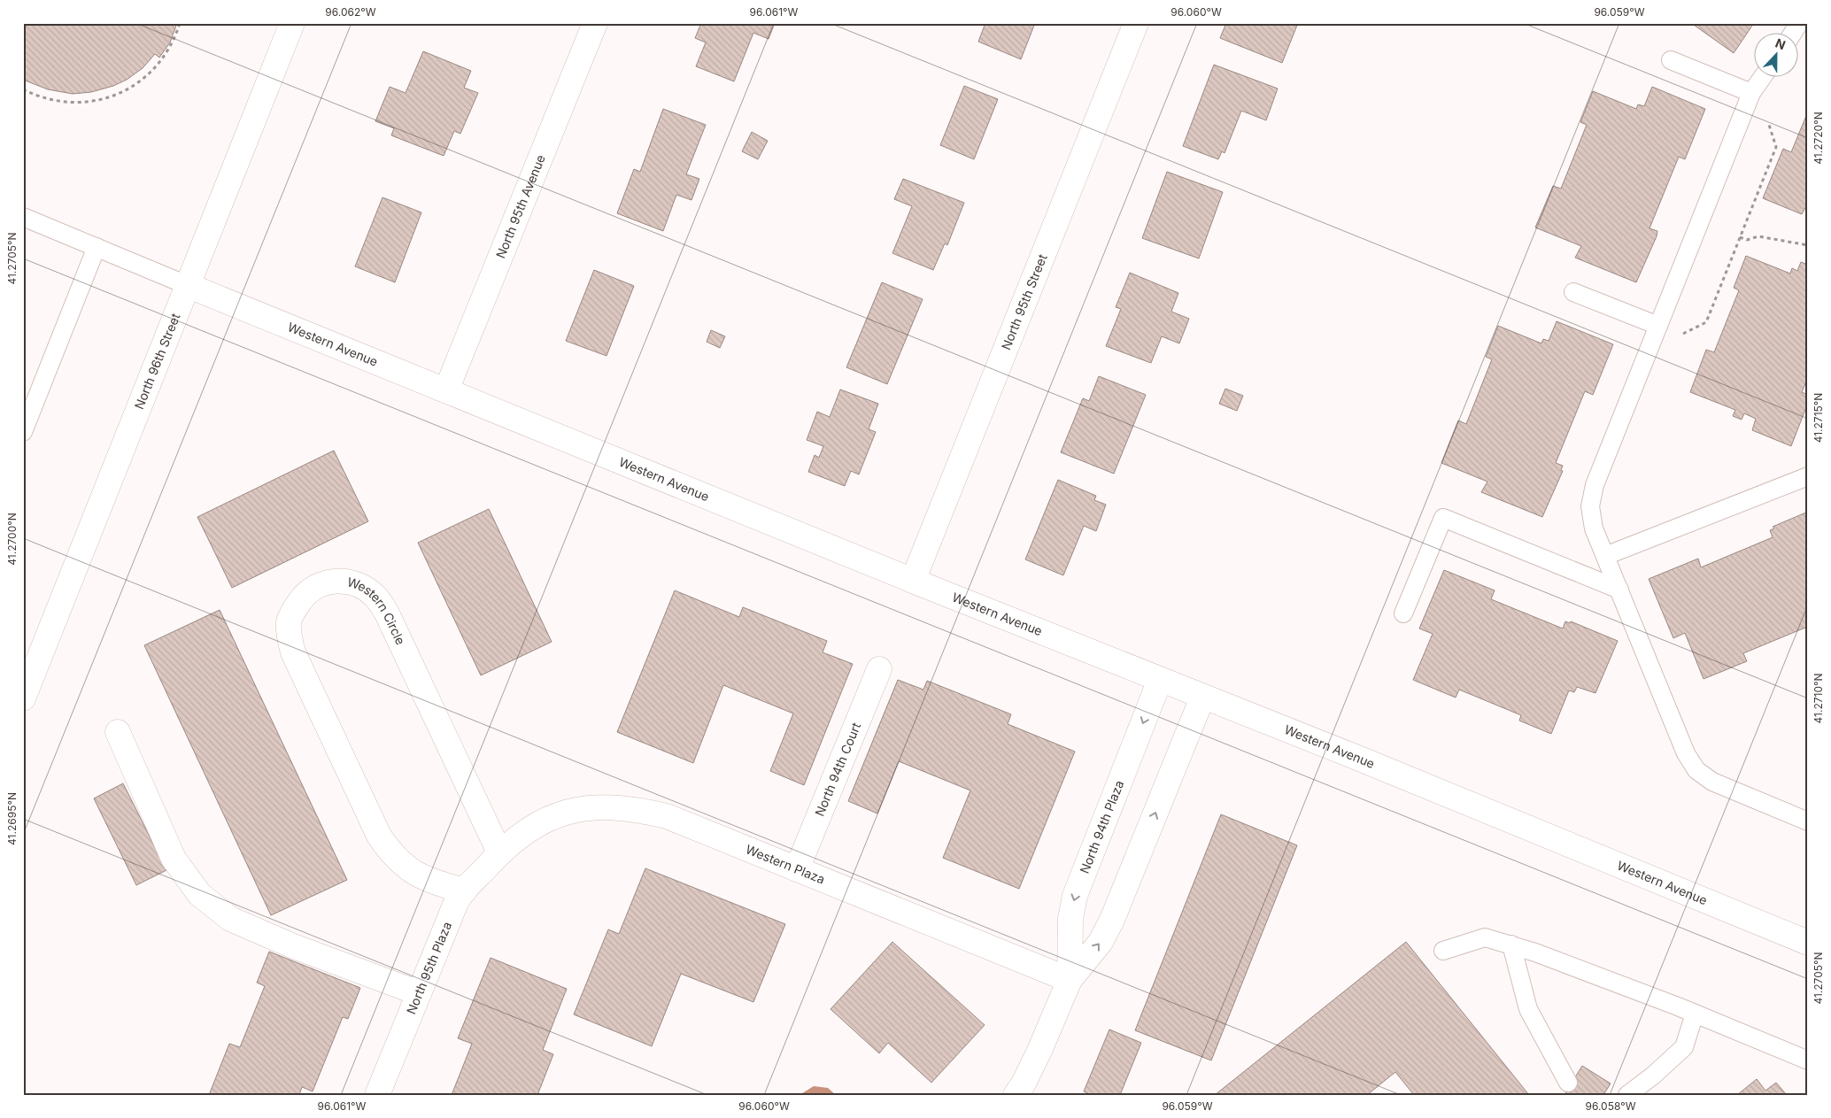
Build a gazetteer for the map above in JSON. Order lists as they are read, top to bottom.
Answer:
{
  "streets": {
    "street": [
      "North 95th Avenue",
      "North 95th Street",
      "Western Avenue",
      "North 96th Street",
      "Western Circle",
      "North 94th Court",
      "North 94th Plaza",
      "Western Plaza",
      "North 95th Plaza"
    ]
  },
  "crossings": [
    ["North 95th Avenue", "Western Avenue"],
    ["North 95th Street", "Western Avenue"],
    ["Western Avenue", "North 96th Street"],
    ["Western Avenue", "North 94th Plaza"],
    ["Western Circle", "Western Plaza"],
    ["Western Circle", "North 95th Plaza"],
    ["North 94th Court", "Western Plaza"],
    ["North 94th Plaza", "Western Plaza"],
    ["Western Plaza", "North 95th Plaza"]
  ],
  "north": "top",
  "coordinates": [
    "96.062°W",
    "96.061°W",
    "96.060°W",
    "96.059°W",
    "41.2720°N",
    "41.2705°N",
    "41.2715°N",
    "41.2700°N",
    "41.2710°N",
    "41.2695°N",
    "96.058°W"
  ]
}
